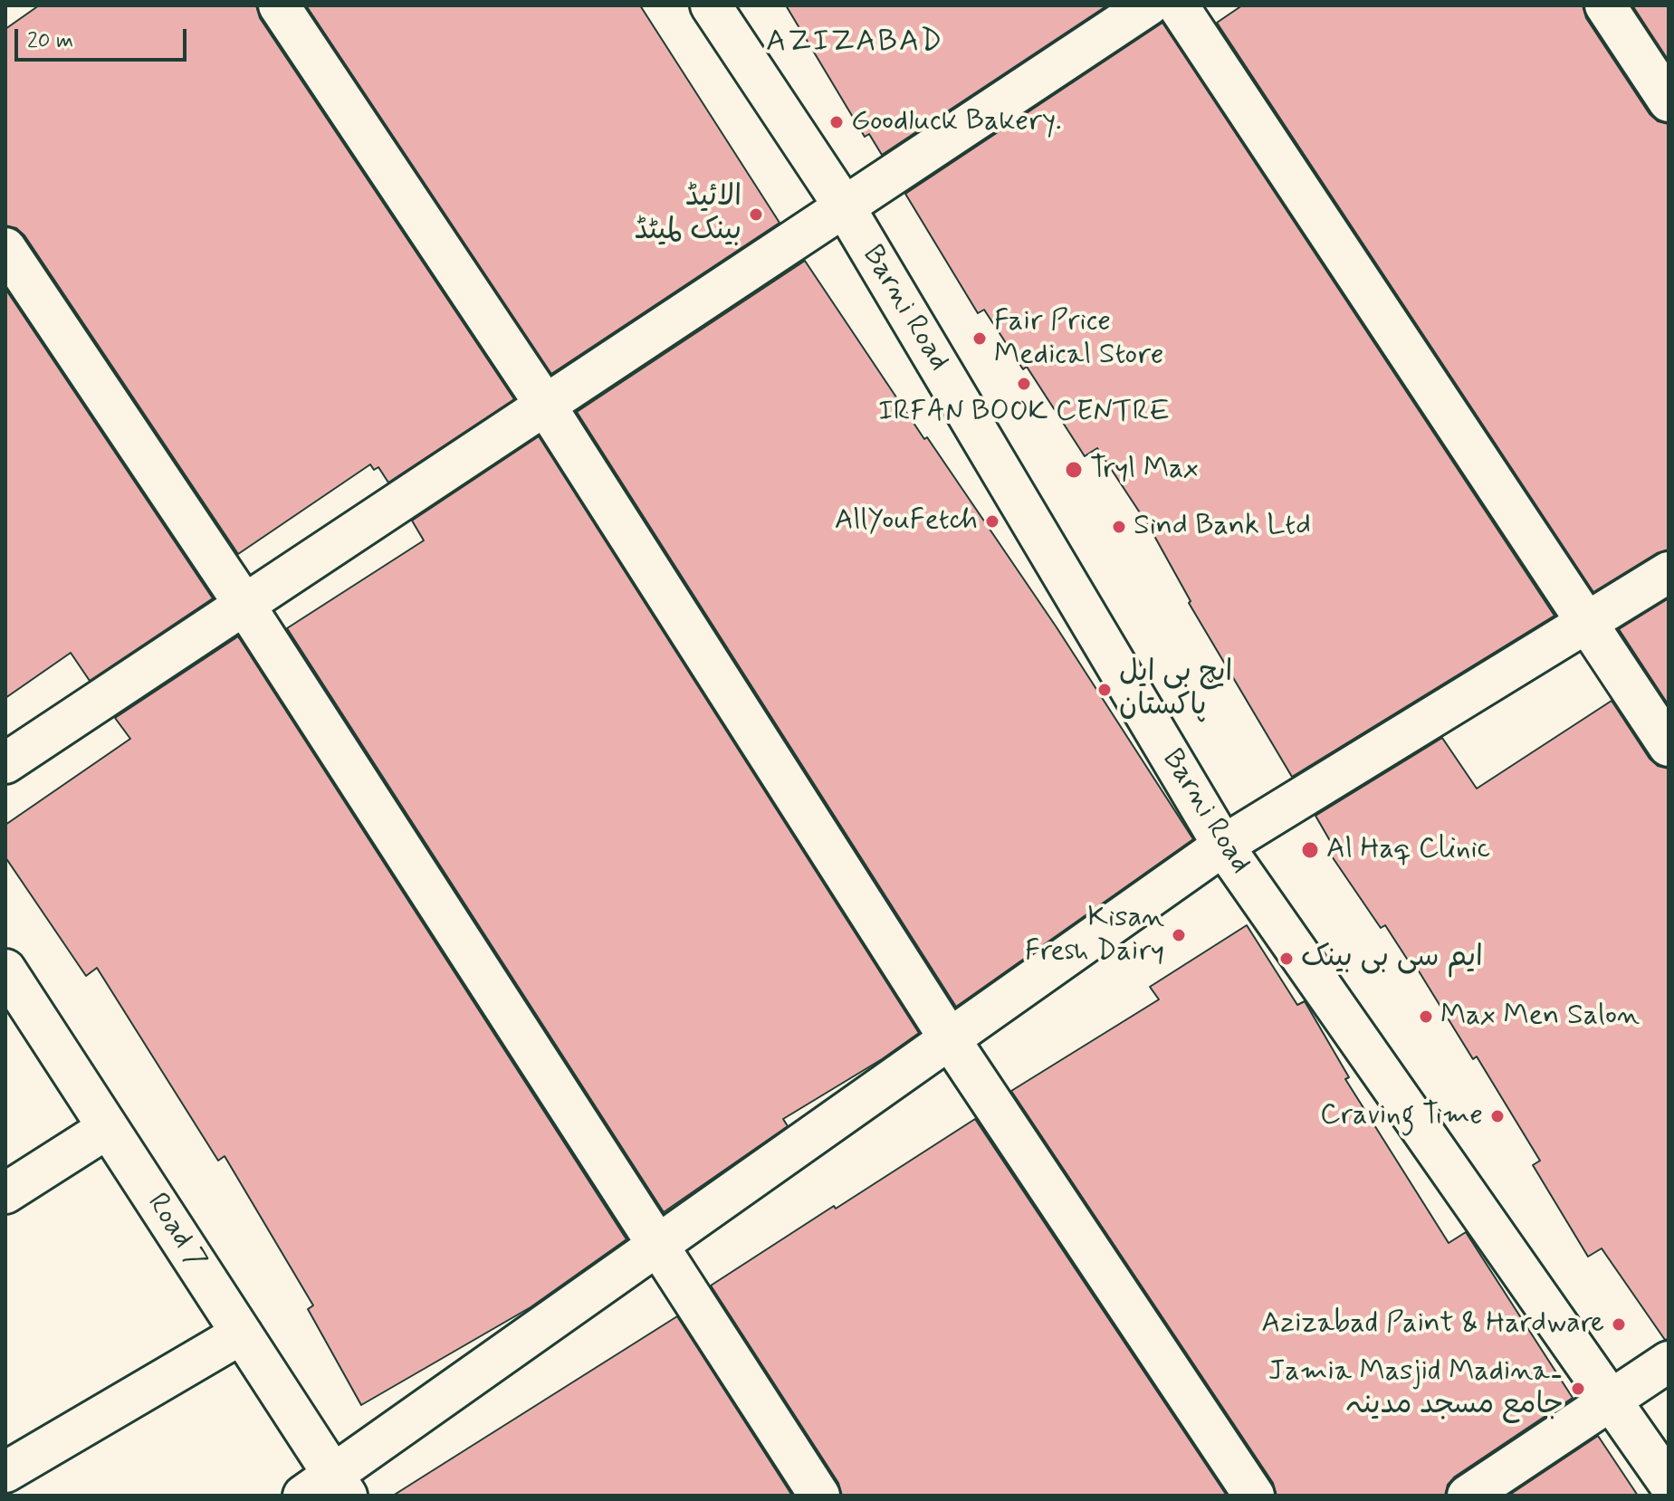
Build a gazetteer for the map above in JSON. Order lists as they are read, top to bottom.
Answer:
{
  "streets": {
    "street": ["Barni Road", "Road 7"]
  },
  "districts": ["AZIZABAD"],
  "places": [
    "Goodluck Bakery.",
    "الائیڈ بینک لمیٹڈ",
    "Fair Price Medical Store",
    "IRFAN BOOK CENTRE",
    "Tryl Max",
    "AllYouFetch",
    "Sind Bank Ltd",
    "ایچ بی ایل پاکستان",
    "Al Haq Clinic",
    "Kisan Fresh Dairy",
    "ایم سی بی بینک",
    "Max Men Salon",
    "Craving Time",
    "Azizabad Paint & Hardware",
    "Jamia Masjid Madina۔ جامع مسجد مدینہ"
  ],
  "scale_bar": "20 m"
}
